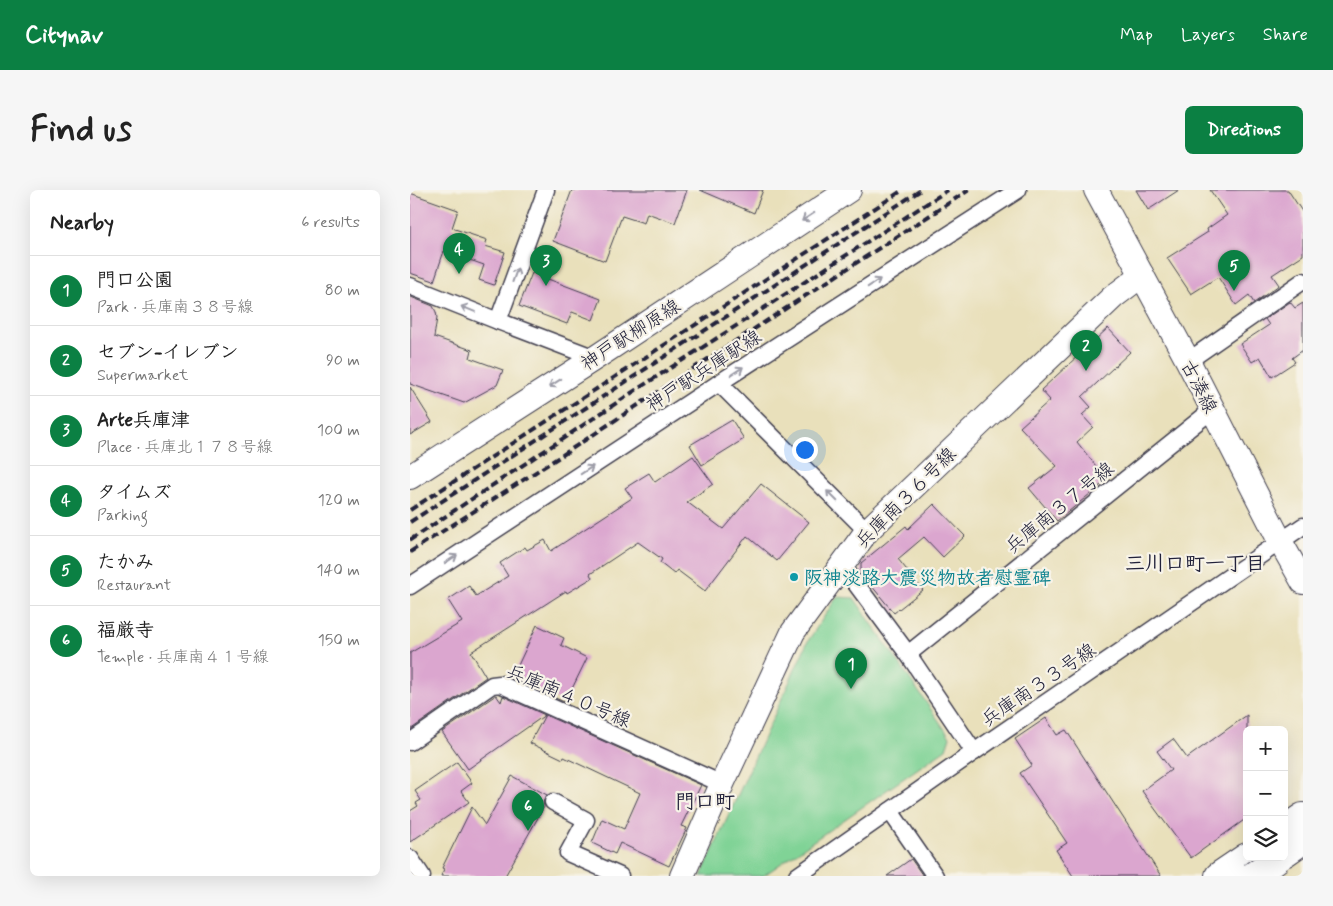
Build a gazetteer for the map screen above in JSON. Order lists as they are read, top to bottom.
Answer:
{
  "streets": {
    "street": [
      "神戸駅柳原線",
      "神戸駅兵庫駅線",
      "古湊線",
      "兵庫南３６号線",
      "兵庫南３７号線",
      "兵庫南３３号線",
      "兵庫南４０号線"
    ]
  },
  "crossings": [
    ["古湊線", "兵庫南３６号線"],
    ["古湊線", "兵庫南３７号線"],
    ["古湊線", "兵庫南３３号線"],
    ["兵庫南３６号線", "兵庫南４０号線"]
  ],
  "one_way": ["神戸駅柳原線", "神戸駅兵庫駅線"],
  "districts": ["三川口町一丁目", "門口町"],
  "places": ["阪神淡路大震災物故者慰霊碑"],
  "page": {
    "header": "Citynav",
    "nav": ["Map", "Layers", "Share"],
    "buttons": "Directions",
    "title": "Find us",
    "heading": ["Nearby", "6 results"],
    "pins": [
      "4",
      "3",
      "5",
      "2",
      "1",
      "6"
    ],
    "list": [
      {
        "mark": "1",
        "name": "門口公園",
        "note": "Park · 兵庫南３８号線",
        "value": "80 m"
      },
      {
        "mark": "2",
        "name": "セブン-イレブン",
        "note": "Supermarket",
        "value": "90 m"
      },
      {
        "mark": "3",
        "name": "Arte兵庫津",
        "note": "Place · 兵庫北１７８号線",
        "value": "100 m"
      },
      {
        "mark": "4",
        "name": "タイムズ",
        "note": "Parking",
        "value": "120 m"
      },
      {
        "mark": "5",
        "name": "たかみ",
        "note": "Restaurant",
        "value": "140 m"
      },
      {
        "mark": "6",
        "name": "福厳寺",
        "note": "Temple · 兵庫南４１号線",
        "value": "150 m"
      }
    ],
    "map_buttons": ["+", "−"]
  }
}
